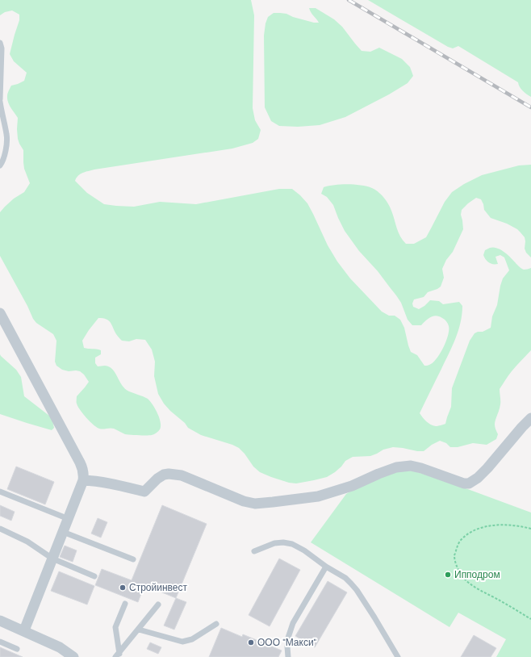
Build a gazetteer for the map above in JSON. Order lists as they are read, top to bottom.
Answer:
{
  "places": ["Ипподром", "Стройинвест", "ООО \"Макси\""]
}
